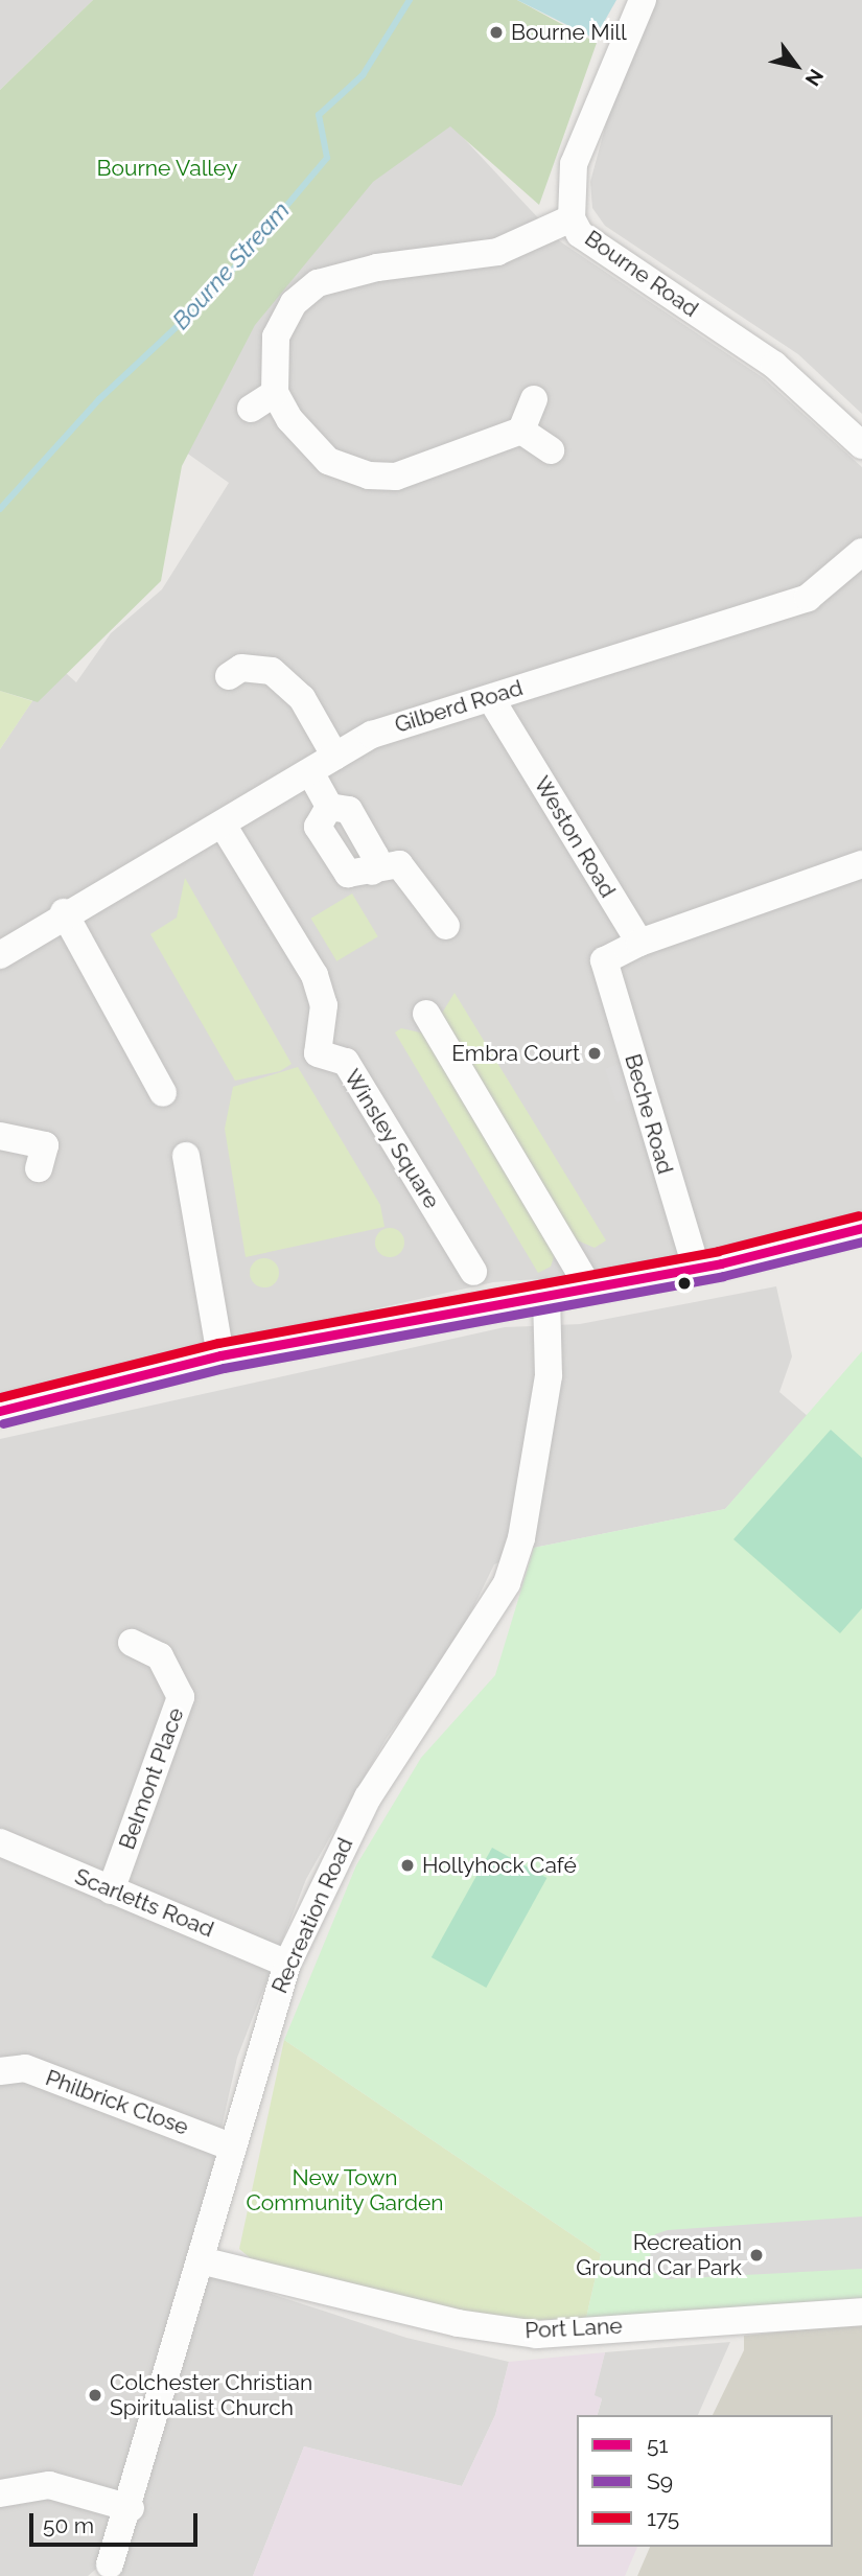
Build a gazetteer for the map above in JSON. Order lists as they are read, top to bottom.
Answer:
{
  "streets": {
    "street": [
      "Bourne Road",
      "Gilberd Road",
      "Weston Road",
      "Beche Road",
      "Winsley Square",
      "Belmont Place",
      "Scarletts Road",
      "Recreation Road",
      "Philbrick Close",
      "Port Lane"
    ]
  },
  "crossings": [
    ["Gilberd Road", "Weston Road"],
    ["Gilberd Road", "Winsley Square"],
    ["Weston Road", "Beche Road"],
    ["Belmont Place", "Scarletts Road"],
    ["Scarletts Road", "Recreation Road"],
    ["Recreation Road", "Philbrick Close"],
    ["Recreation Road", "Port Lane"]
  ],
  "water": ["Bourne Stream"],
  "parks": ["Bourne Valley", "New Town Community Garden"],
  "places": [
    "Bourne Mill",
    "Embra Court",
    "Hollyhock Café",
    "Recreation Ground Car Park",
    "Colchester Christian Spiritualist Church"
  ],
  "lines": ["transit line 175", "transit line 51", "transit line S9"],
  "legend": ["51", "S9", "175"],
  "scale_bar": "50 m",
  "north": "bottom right"
}
